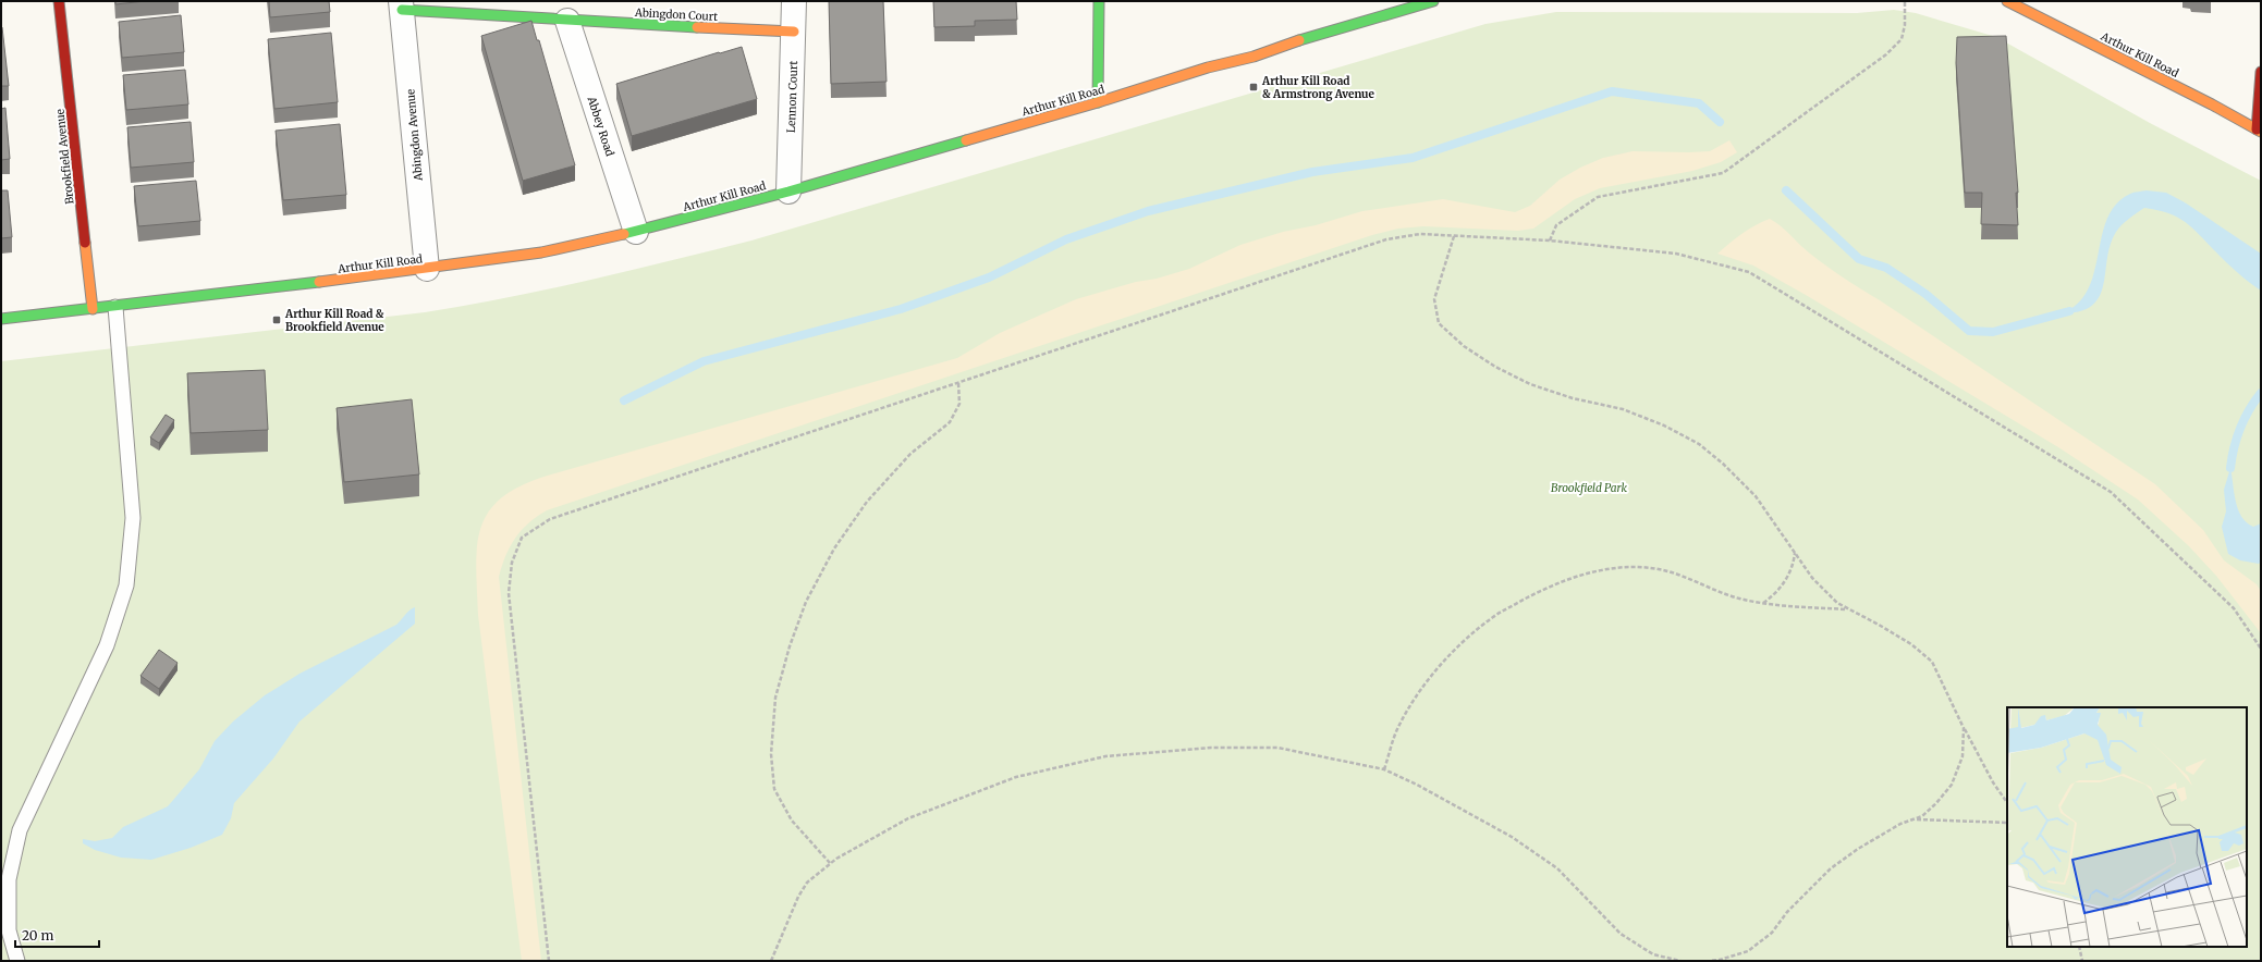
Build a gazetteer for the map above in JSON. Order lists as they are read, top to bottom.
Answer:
{
  "streets": {
    "street": [
      "Abingdon Court",
      "Arthur Kill Road",
      "Lennon Court",
      "Abbey Road",
      "Abingdon Avenue",
      "Brookfield Avenue"
    ]
  },
  "crossings": [
    ["Abingdon Court", "Lennon Court"],
    ["Abingdon Court", "Abbey Road"],
    ["Abingdon Court", "Abingdon Avenue"],
    ["Arthur Kill Road", "Lennon Court"],
    ["Arthur Kill Road", "Abbey Road"],
    ["Arthur Kill Road", "Abingdon Avenue"],
    ["Arthur Kill Road", "Brookfield Avenue"]
  ],
  "parks": ["Brookfield Park"],
  "places": {
    "transit": ["Arthur Kill Road & Armstrong Avenue", "Arthur Kill Road & Brookfield Avenue"]
  },
  "scale_bar": "20 m"
}
